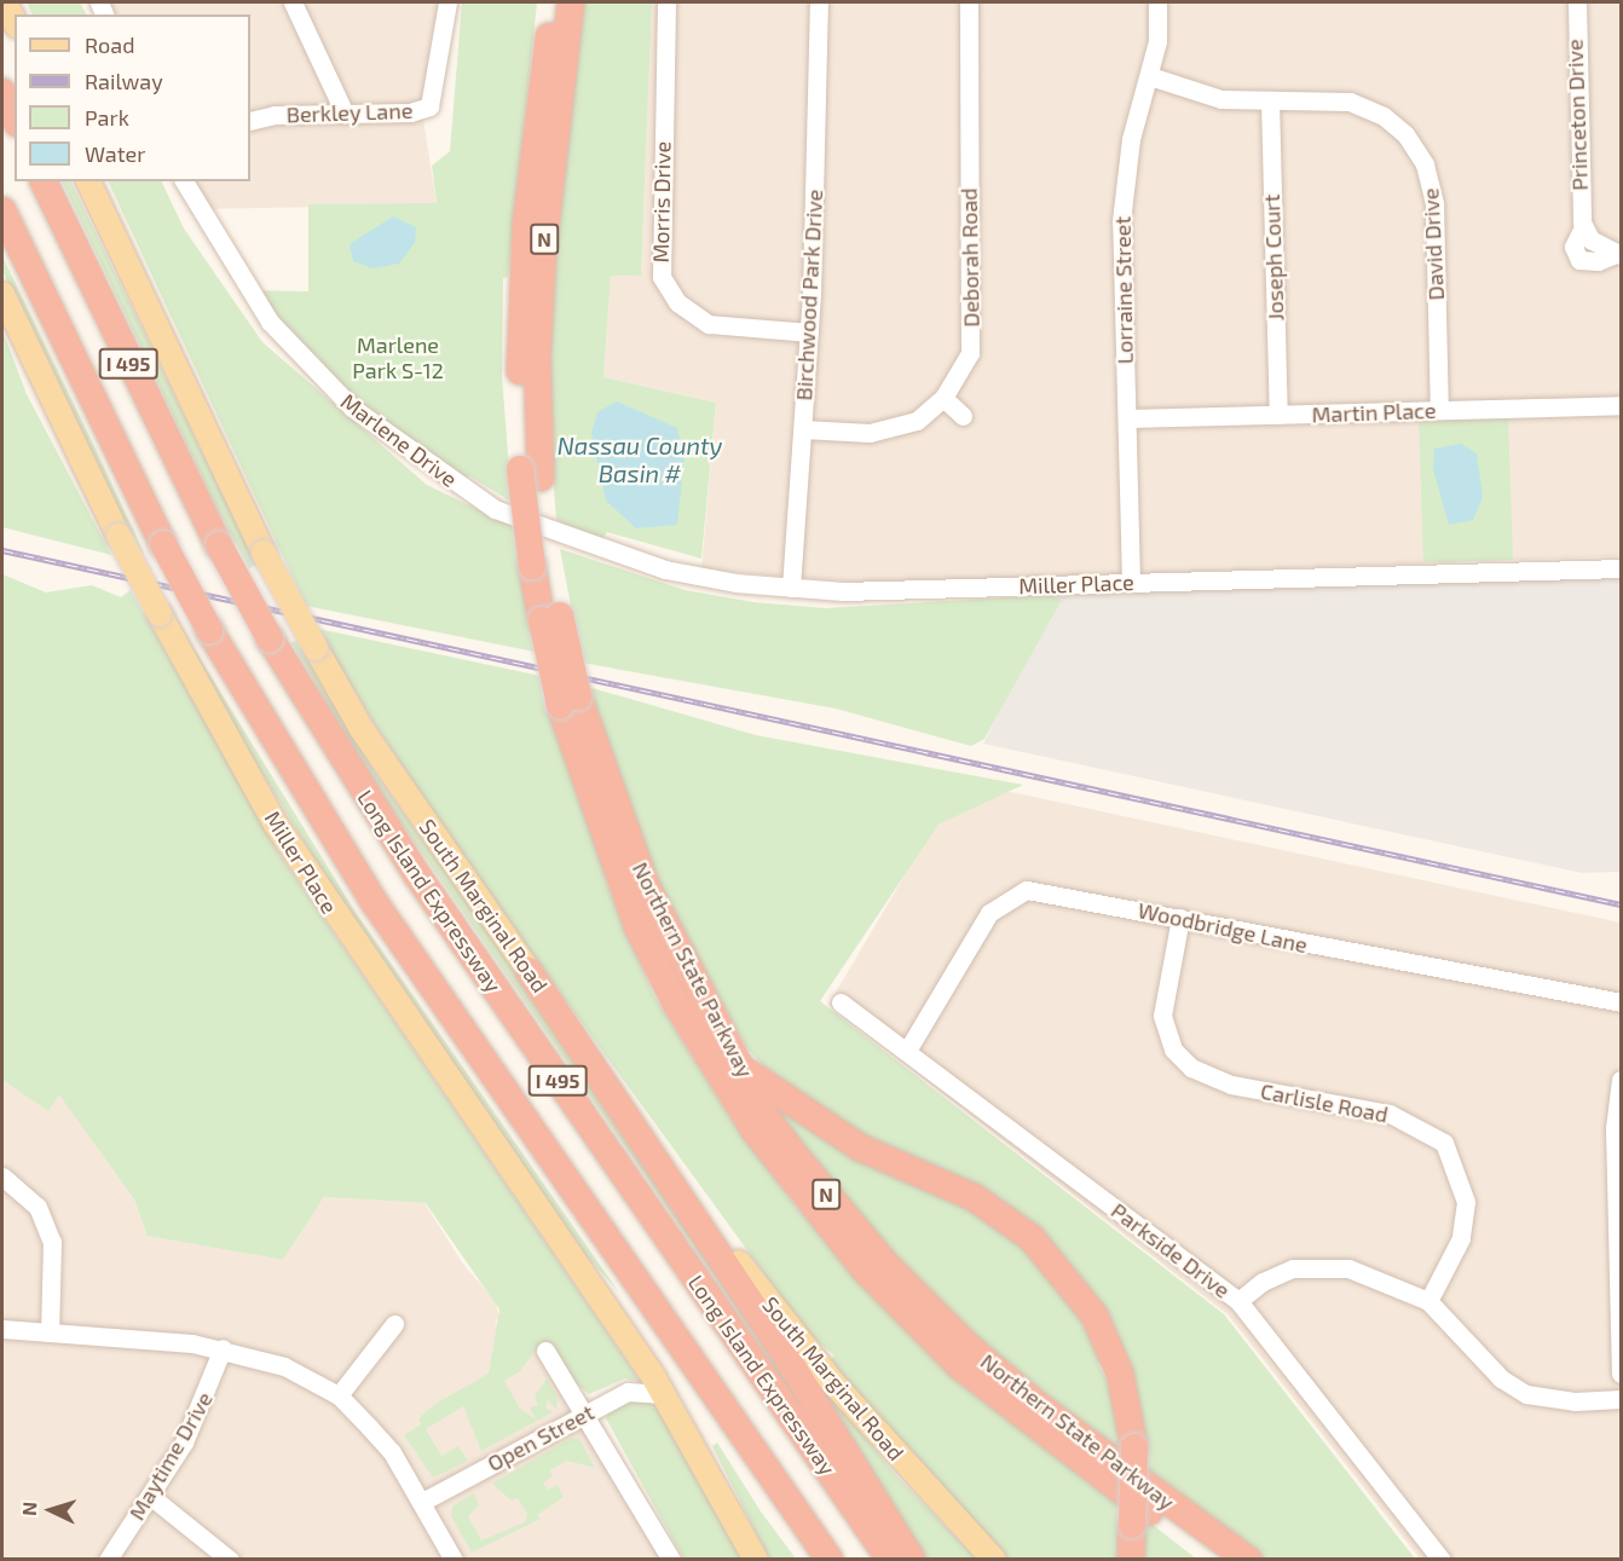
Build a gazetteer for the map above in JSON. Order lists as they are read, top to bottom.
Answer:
{
  "streets": {
    "highway": [
      "N",
      "I 495",
      "Long Island Expressway",
      "Northern State Parkway"
    ],
    "main road": ["Miller Place", "South Marginal Road"],
    "street": [
      "Berkley Lane",
      "Princeton Drive",
      "Morris Drive",
      "David Drive",
      "Deborah Road",
      "Joseph Court",
      "Lorraine Street",
      "Birchwood Park Drive",
      "Martin Place",
      "Marlene Drive",
      "Woodbridge Lane",
      "Carlisle Road",
      "Parkside Drive",
      "Open Street",
      "Maytime Drive"
    ]
  },
  "crossings": [
    ["Morris Drive", "Birchwood Park Drive"],
    ["David Drive", "Joseph Court"],
    ["David Drive", "Lorraine Street"],
    ["David Drive", "Martin Place"],
    ["Deborah Road", "Birchwood Park Drive"],
    ["Joseph Court", "Martin Place"],
    ["Lorraine Street", "Martin Place"],
    ["Lorraine Street", "Miller Place"],
    ["Birchwood Park Drive", "Miller Place"],
    ["Marlene Drive", "Miller Place"],
    ["Miller Place", "Open Street"],
    ["Woodbridge Lane", "Carlisle Road"],
    ["Woodbridge Lane", "Parkside Drive"]
  ],
  "water": ["Nassau County Basin #"],
  "parks": ["Marlene Park S-12"],
  "legend": [
    "Road",
    "Railway",
    "Park",
    "Water"
  ],
  "north": "left"
}
